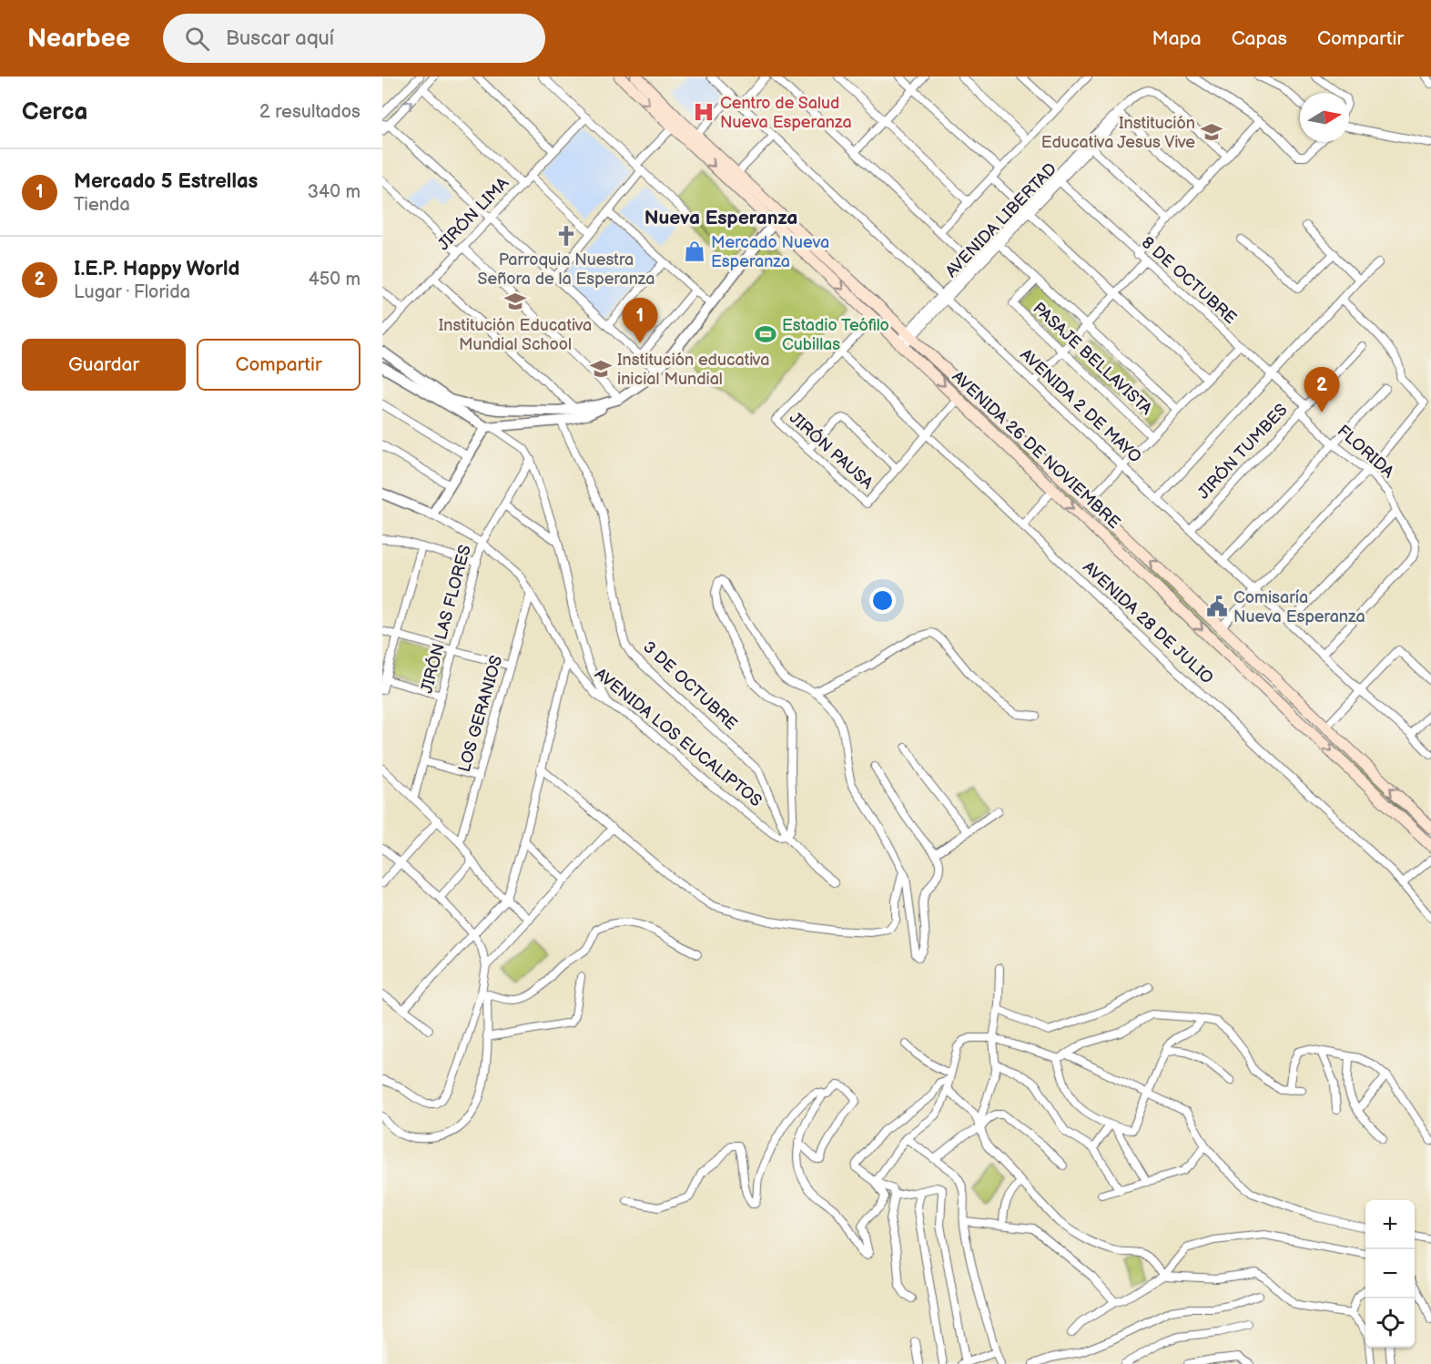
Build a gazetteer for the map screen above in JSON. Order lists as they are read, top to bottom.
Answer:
{
  "streets": {
    "main road": ["AVENIDA 26 DE NOVIEMBRE"],
    "street": [
      "JIRÓN LIMA",
      "AVENIDA LIBERTAD",
      "8 DE OCTUBRE",
      "PASAJE BELLAVISTA",
      "AVENIDA 2 DE MAYO",
      "JIRÓN PAUSA",
      "JIRÓN TUMBES",
      "FLORIDA",
      "JIRÓN LAS FLORES",
      "AVENIDA 28 DE JULIO",
      "3 DE OCTUBRE",
      "LOS GERANIOS",
      "AVENIDA LOS EUCALIPTOS"
    ]
  },
  "crossings": [
    ["AVENIDA LIBERTAD", "8 DE OCTUBRE"],
    ["AVENIDA LIBERTAD", "AVENIDA 2 DE MAYO"],
    ["AVENIDA LIBERTAD", "AVENIDA 26 DE NOVIEMBRE"],
    ["8 DE OCTUBRE", "JIRÓN TUMBES"],
    ["8 DE OCTUBRE", "FLORIDA"],
    ["AVENIDA 2 DE MAYO", "JIRÓN TUMBES"],
    ["AVENIDA 2 DE MAYO", "FLORIDA"],
    ["JIRÓN PAUSA", "AVENIDA 28 DE JULIO"],
    ["JIRÓN TUMBES", "FLORIDA"],
    ["JIRÓN LAS FLORES", "AVENIDA LOS EUCALIPTOS"],
    ["3 DE OCTUBRE", "AVENIDA LOS EUCALIPTOS"],
    ["LOS GERANIOS", "AVENIDA LOS EUCALIPTOS"]
  ],
  "districts": ["Nueva Esperanza"],
  "places": {
    "hospital": ["Centro de Salud Nueva Esperanza"],
    "school or university": ["Institución Educativa Jesus Vive", "Institución Educativa Mundial School", "Institución educativa inicial Mundial"],
    "church": ["Parroquia Nuestra Señora de la Esperanza"],
    "shop": ["Mercado Nueva Esperanza"],
    "sports": ["Estadio Teófilo Cubillas"],
    "public building": ["Comisaría Nueva Esperanza"]
  },
  "north": "right",
  "page": {
    "header": "Nearbee",
    "search": "Buscar aquí",
    "nav": ["Mapa", "Capas", "Compartir"],
    "heading": ["Cerca", "2 resultados"],
    "list": [
      {
        "mark": "1",
        "name": "Mercado 5 Estrellas",
        "note": "Tienda",
        "value": "340 m"
      },
      {
        "mark": "2",
        "name": "I.E.P. Happy World",
        "note": "Lugar · Florida",
        "value": "450 m"
      }
    ],
    "pins": ["1", "2"],
    "buttons": ["Guardar", "Compartir"],
    "map_buttons": ["+", "−"]
  }
}
